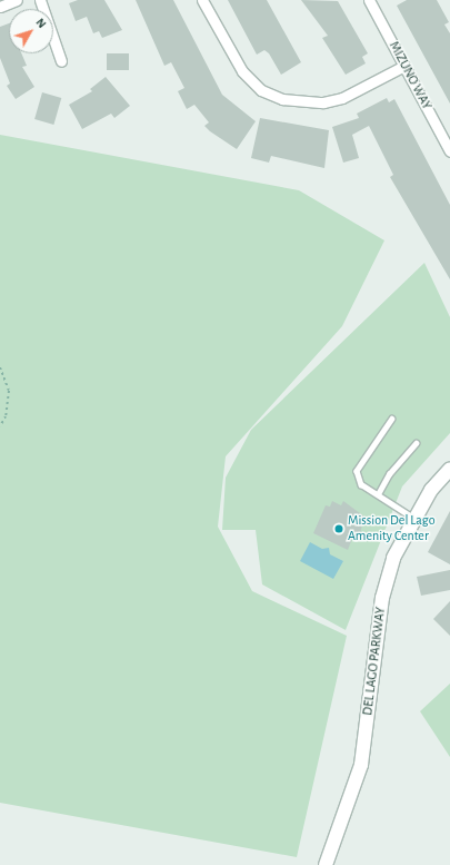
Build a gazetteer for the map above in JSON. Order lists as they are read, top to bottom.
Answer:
{
  "streets": {
    "street": ["MIZUNO WAY", "DEL LAGO PARKWAY"]
  },
  "places": ["Mission Del Lago Amenity Center"],
  "north": "top right"
}
